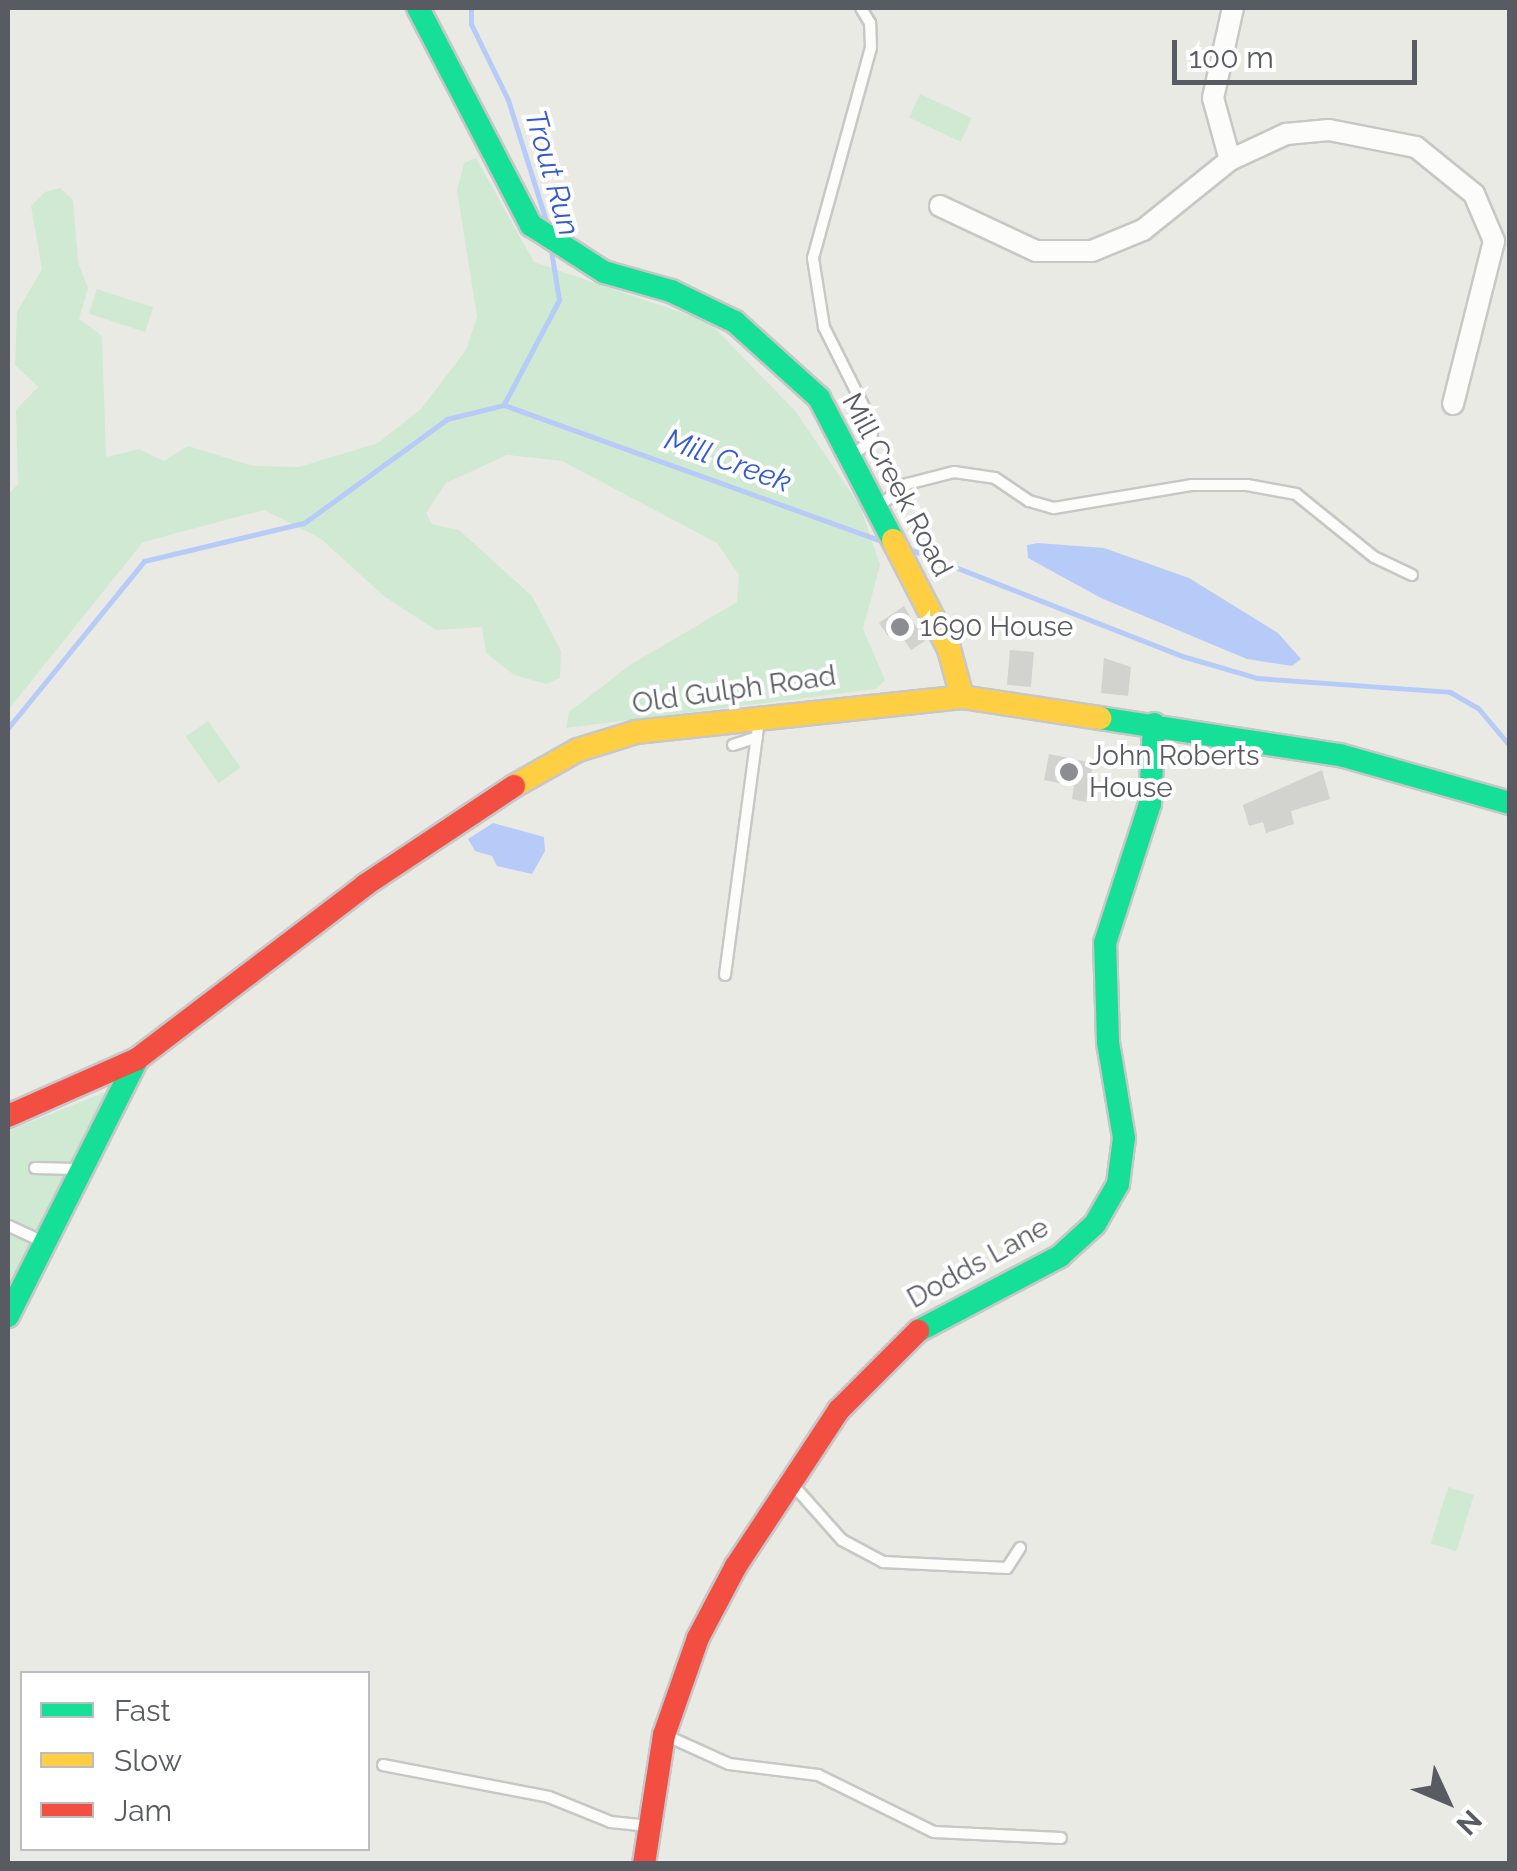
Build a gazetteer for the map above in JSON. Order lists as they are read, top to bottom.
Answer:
{
  "streets": {
    "street": ["Mill Creek Road", "Old Gulph Road", "Dodds Lane"]
  },
  "crossings": [
    ["Mill Creek Road", "Old Gulph Road"],
    ["Old Gulph Road", "Dodds Lane"]
  ],
  "water": ["Trout Run", "Mill Creek"],
  "places": ["1690 House", "John Roberts House"],
  "legend": ["Fast", "Slow", "Jam"],
  "scale_bar": "100 m",
  "north": "bottom right"
}
